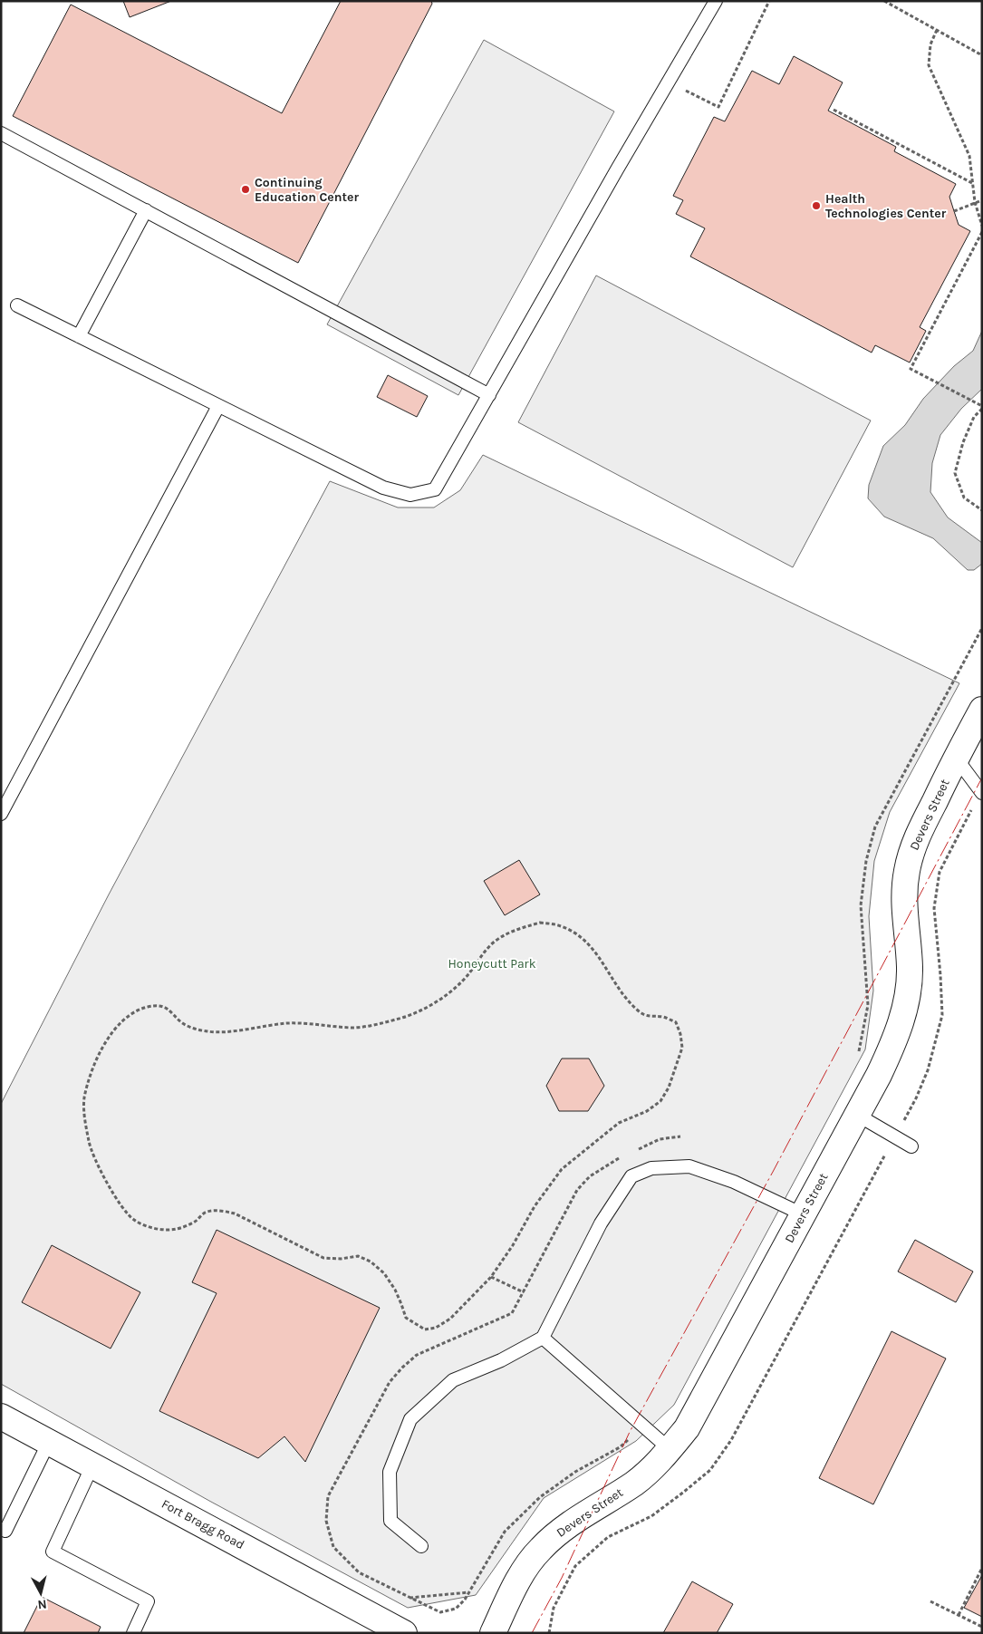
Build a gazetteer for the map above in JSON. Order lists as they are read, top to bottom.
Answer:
{
  "streets": {
    "street": ["Devers Street", "Fort Bragg Road"]
  },
  "parks": ["Honeycutt Park"],
  "places": ["Continuing Education Center", "Health Technologies Center"],
  "north": "bottom"
}
